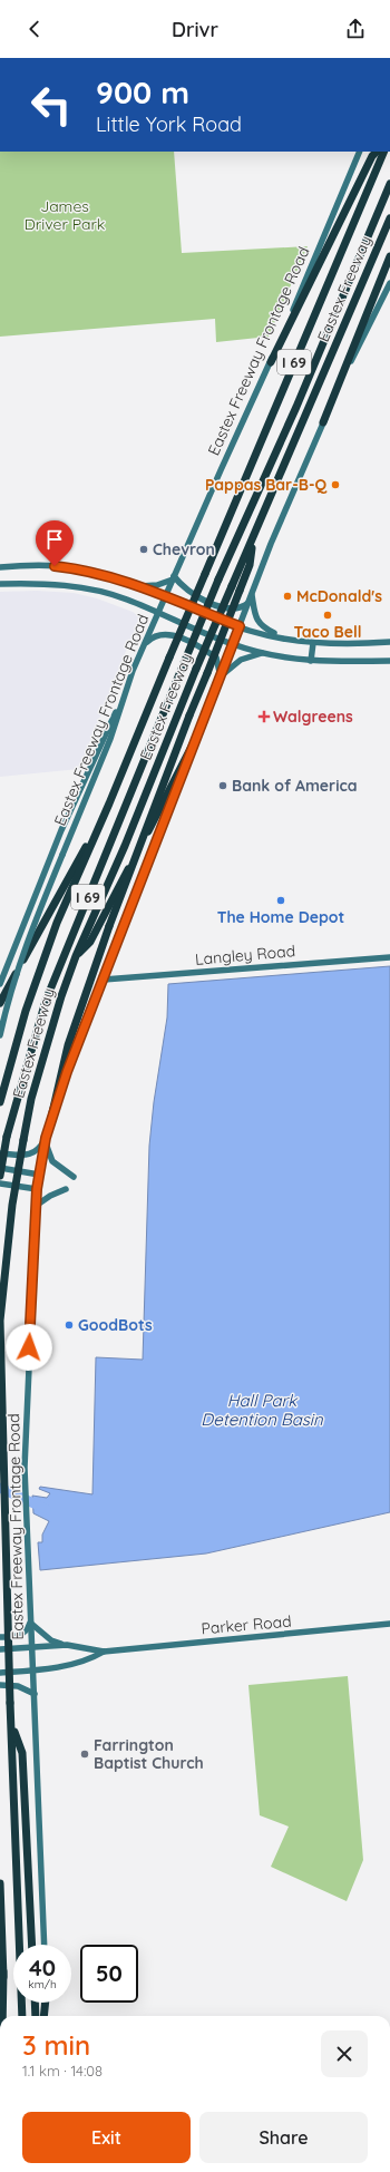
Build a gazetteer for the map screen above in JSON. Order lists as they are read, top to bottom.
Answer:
{
  "streets": {
    "highway": ["Eastex Freeway", "I 69"],
    "main road": ["Eastex Freeway Frontage Road", "Langley Road", "Parker Road"]
  },
  "crossings": [
    ["Eastex Freeway Frontage Road", "Langley Road"],
    ["Eastex Freeway Frontage Road", "Parker Road"]
  ],
  "water": ["Hall Park Detention Basin"],
  "parks": ["James Driver Park"],
  "places": {
    "other": [
      "Pappas Bar-B-Q",
      "Chevron",
      "McDonald's",
      "Taco Bell",
      "Bank of America",
      "The Home Depot",
      "GoodBots",
      "Farrington Baptist Church"
    ],
    "health": ["Walgreens"]
  },
  "page": {
    "header": "Drivr",
    "turn": ["900 m", "Little York Road"],
    "speed": "40 km/h",
    "limit": "50",
    "heading": ["3 min", "1.1 km · 14:08"],
    "buttons": ["Exit", "Share"]
  }
}
